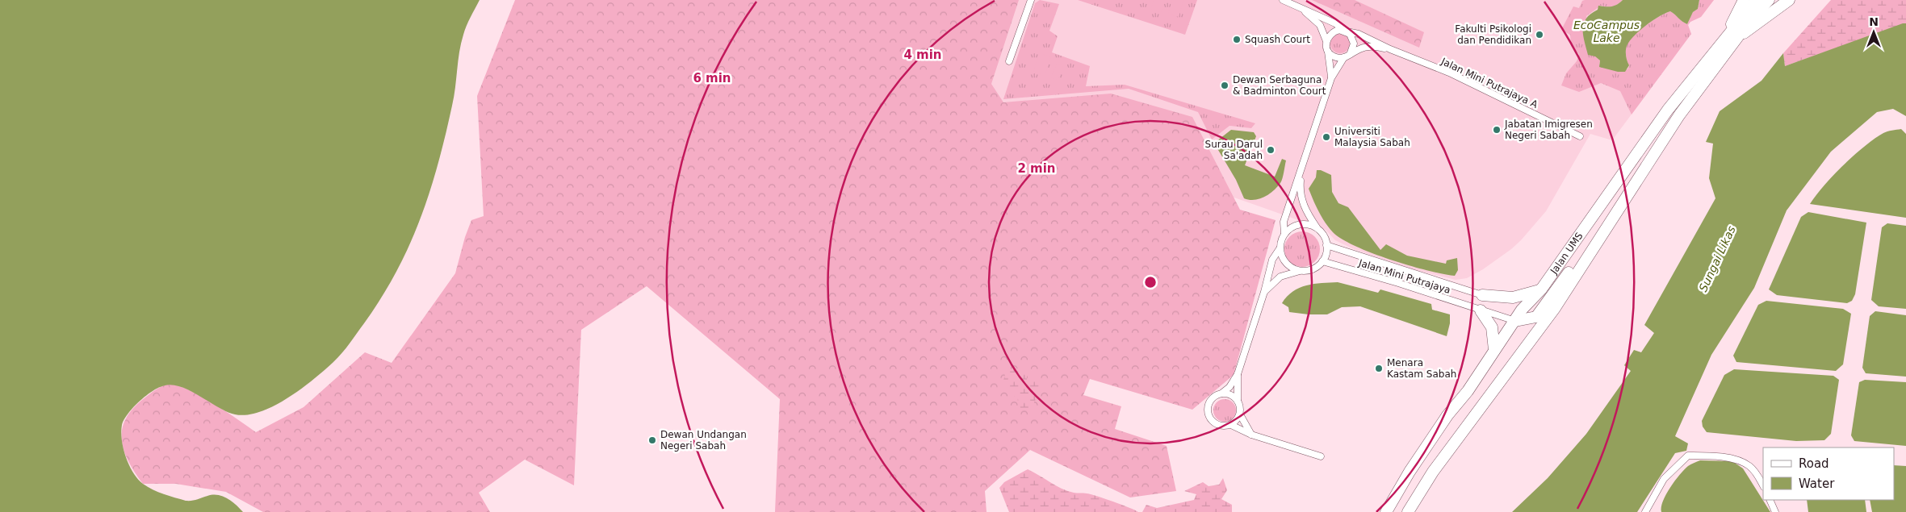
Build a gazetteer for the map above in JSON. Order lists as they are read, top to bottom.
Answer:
{
  "streets": {
    "highway": ["Jalan UMS"],
    "street": ["Jalan Mini Putrajaya A", "Jalan Mini Putrajaya"]
  },
  "crossings": [
    ["Jalan UMS", "Jalan Mini Putrajaya"]
  ],
  "water": ["EcoCampus Lake", "Sungai Likas"],
  "places": [
    "Fakulti Psikologi dan Pendidikan",
    "Squash Court",
    "Dewan Serbaguna & Badminton Court",
    "Jabatan Imigresen Negeri Sabah",
    "Universiti Malaysia Sabah",
    "Surau Darul Sa'adah",
    "Menara Kastam Sabah",
    "Dewan Undangan Negeri Sabah"
  ],
  "legend": ["Road", "Water"],
  "north": "top",
  "rings": ["4 min", "6 min", "2 min"]
}
